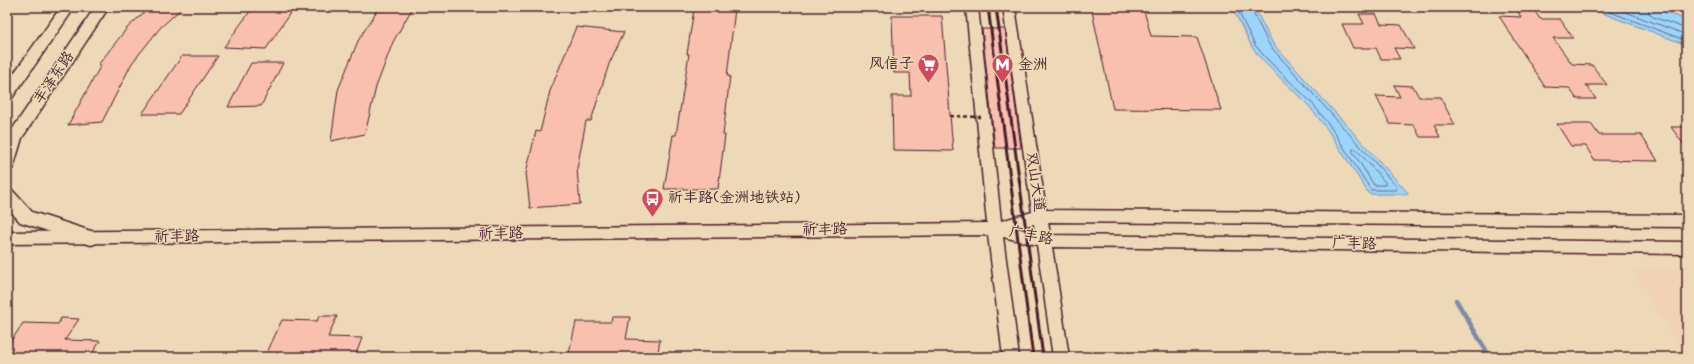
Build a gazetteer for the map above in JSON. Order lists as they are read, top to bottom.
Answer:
{
  "streets": {
    "main road": ["丰泽东路"],
    "street": ["双山大道", "祈丰路", "广丰路"]
  },
  "crossings": [
    ["双山大道", "广丰路"],
    ["祈丰路", "广丰路"]
  ],
  "places": {
    "supermarket": ["风信子"],
    "metro station": ["金洲"],
    "bus stop": ["祈丰路(金洲地铁站)"]
  }
}
